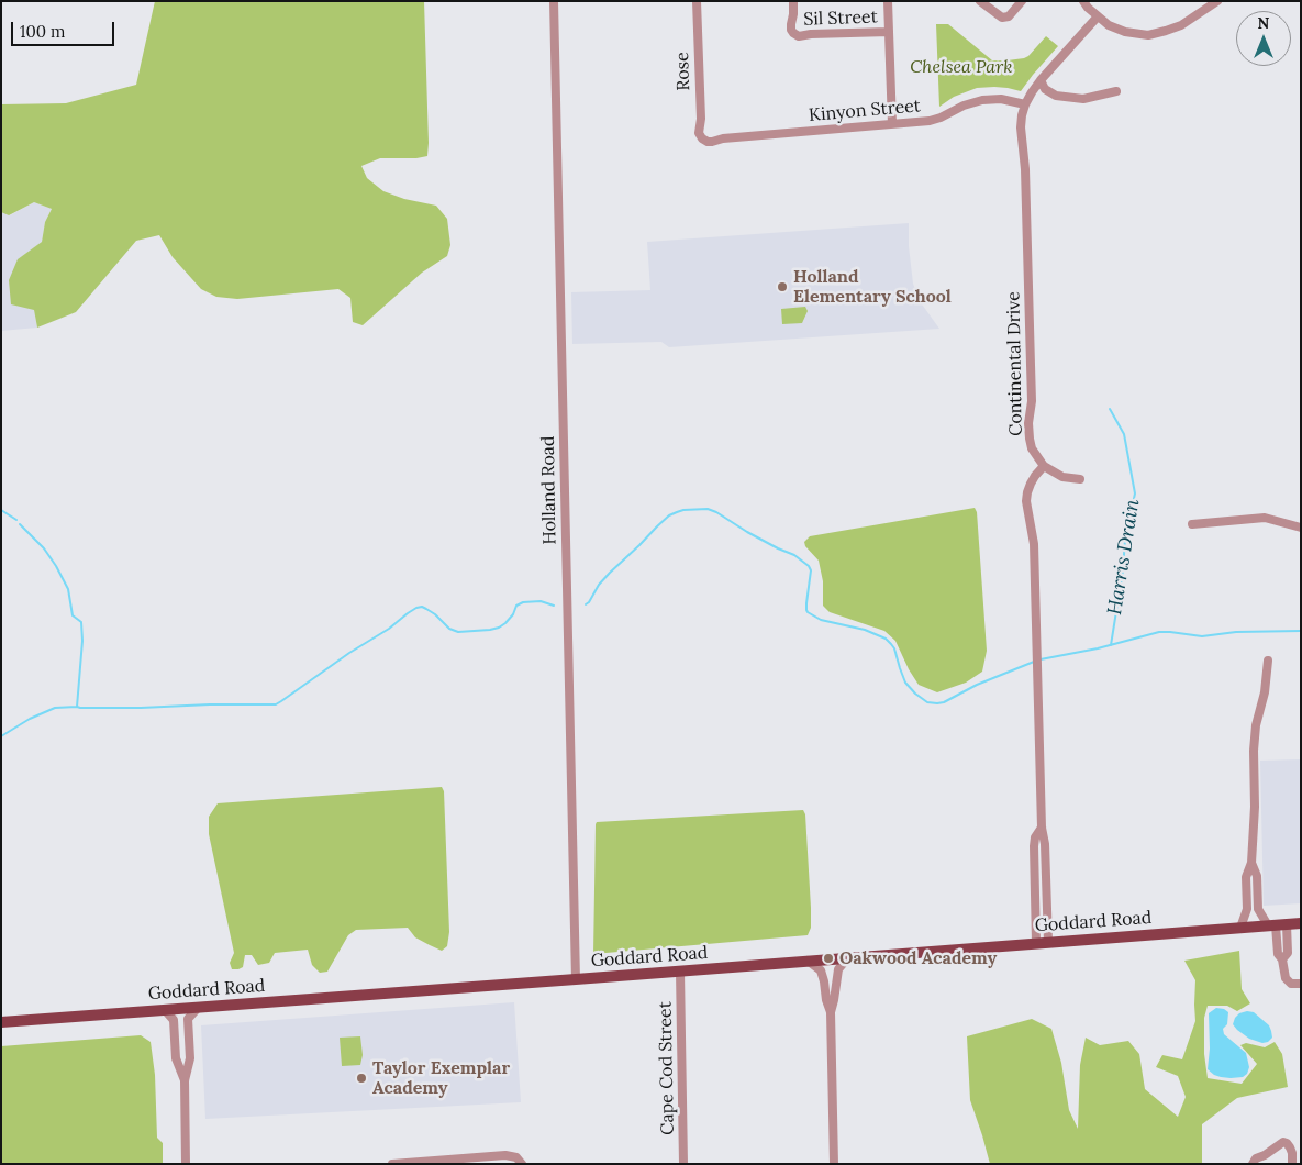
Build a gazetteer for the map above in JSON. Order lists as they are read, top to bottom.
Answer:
{
  "streets": {
    "main road": ["Goddard Road"],
    "street": [
      "Sil Street",
      "Rose",
      "Kinyon Street",
      "Continental Drive",
      "Holland Road",
      "Cape Cod Street"
    ]
  },
  "crossings": [
    ["Rose", "Kinyon Street"],
    ["Kinyon Street", "Continental Drive"],
    ["Holland Road", "Goddard Road"],
    ["Goddard Road", "Cape Cod Street"]
  ],
  "water": ["Harris Drain"],
  "parks": ["Chelsea Park"],
  "places": ["Holland Elementary School", "Oakwood Academy", "Taylor Exemplar Academy"],
  "scale_bar": "100 m",
  "north": "top"
}
